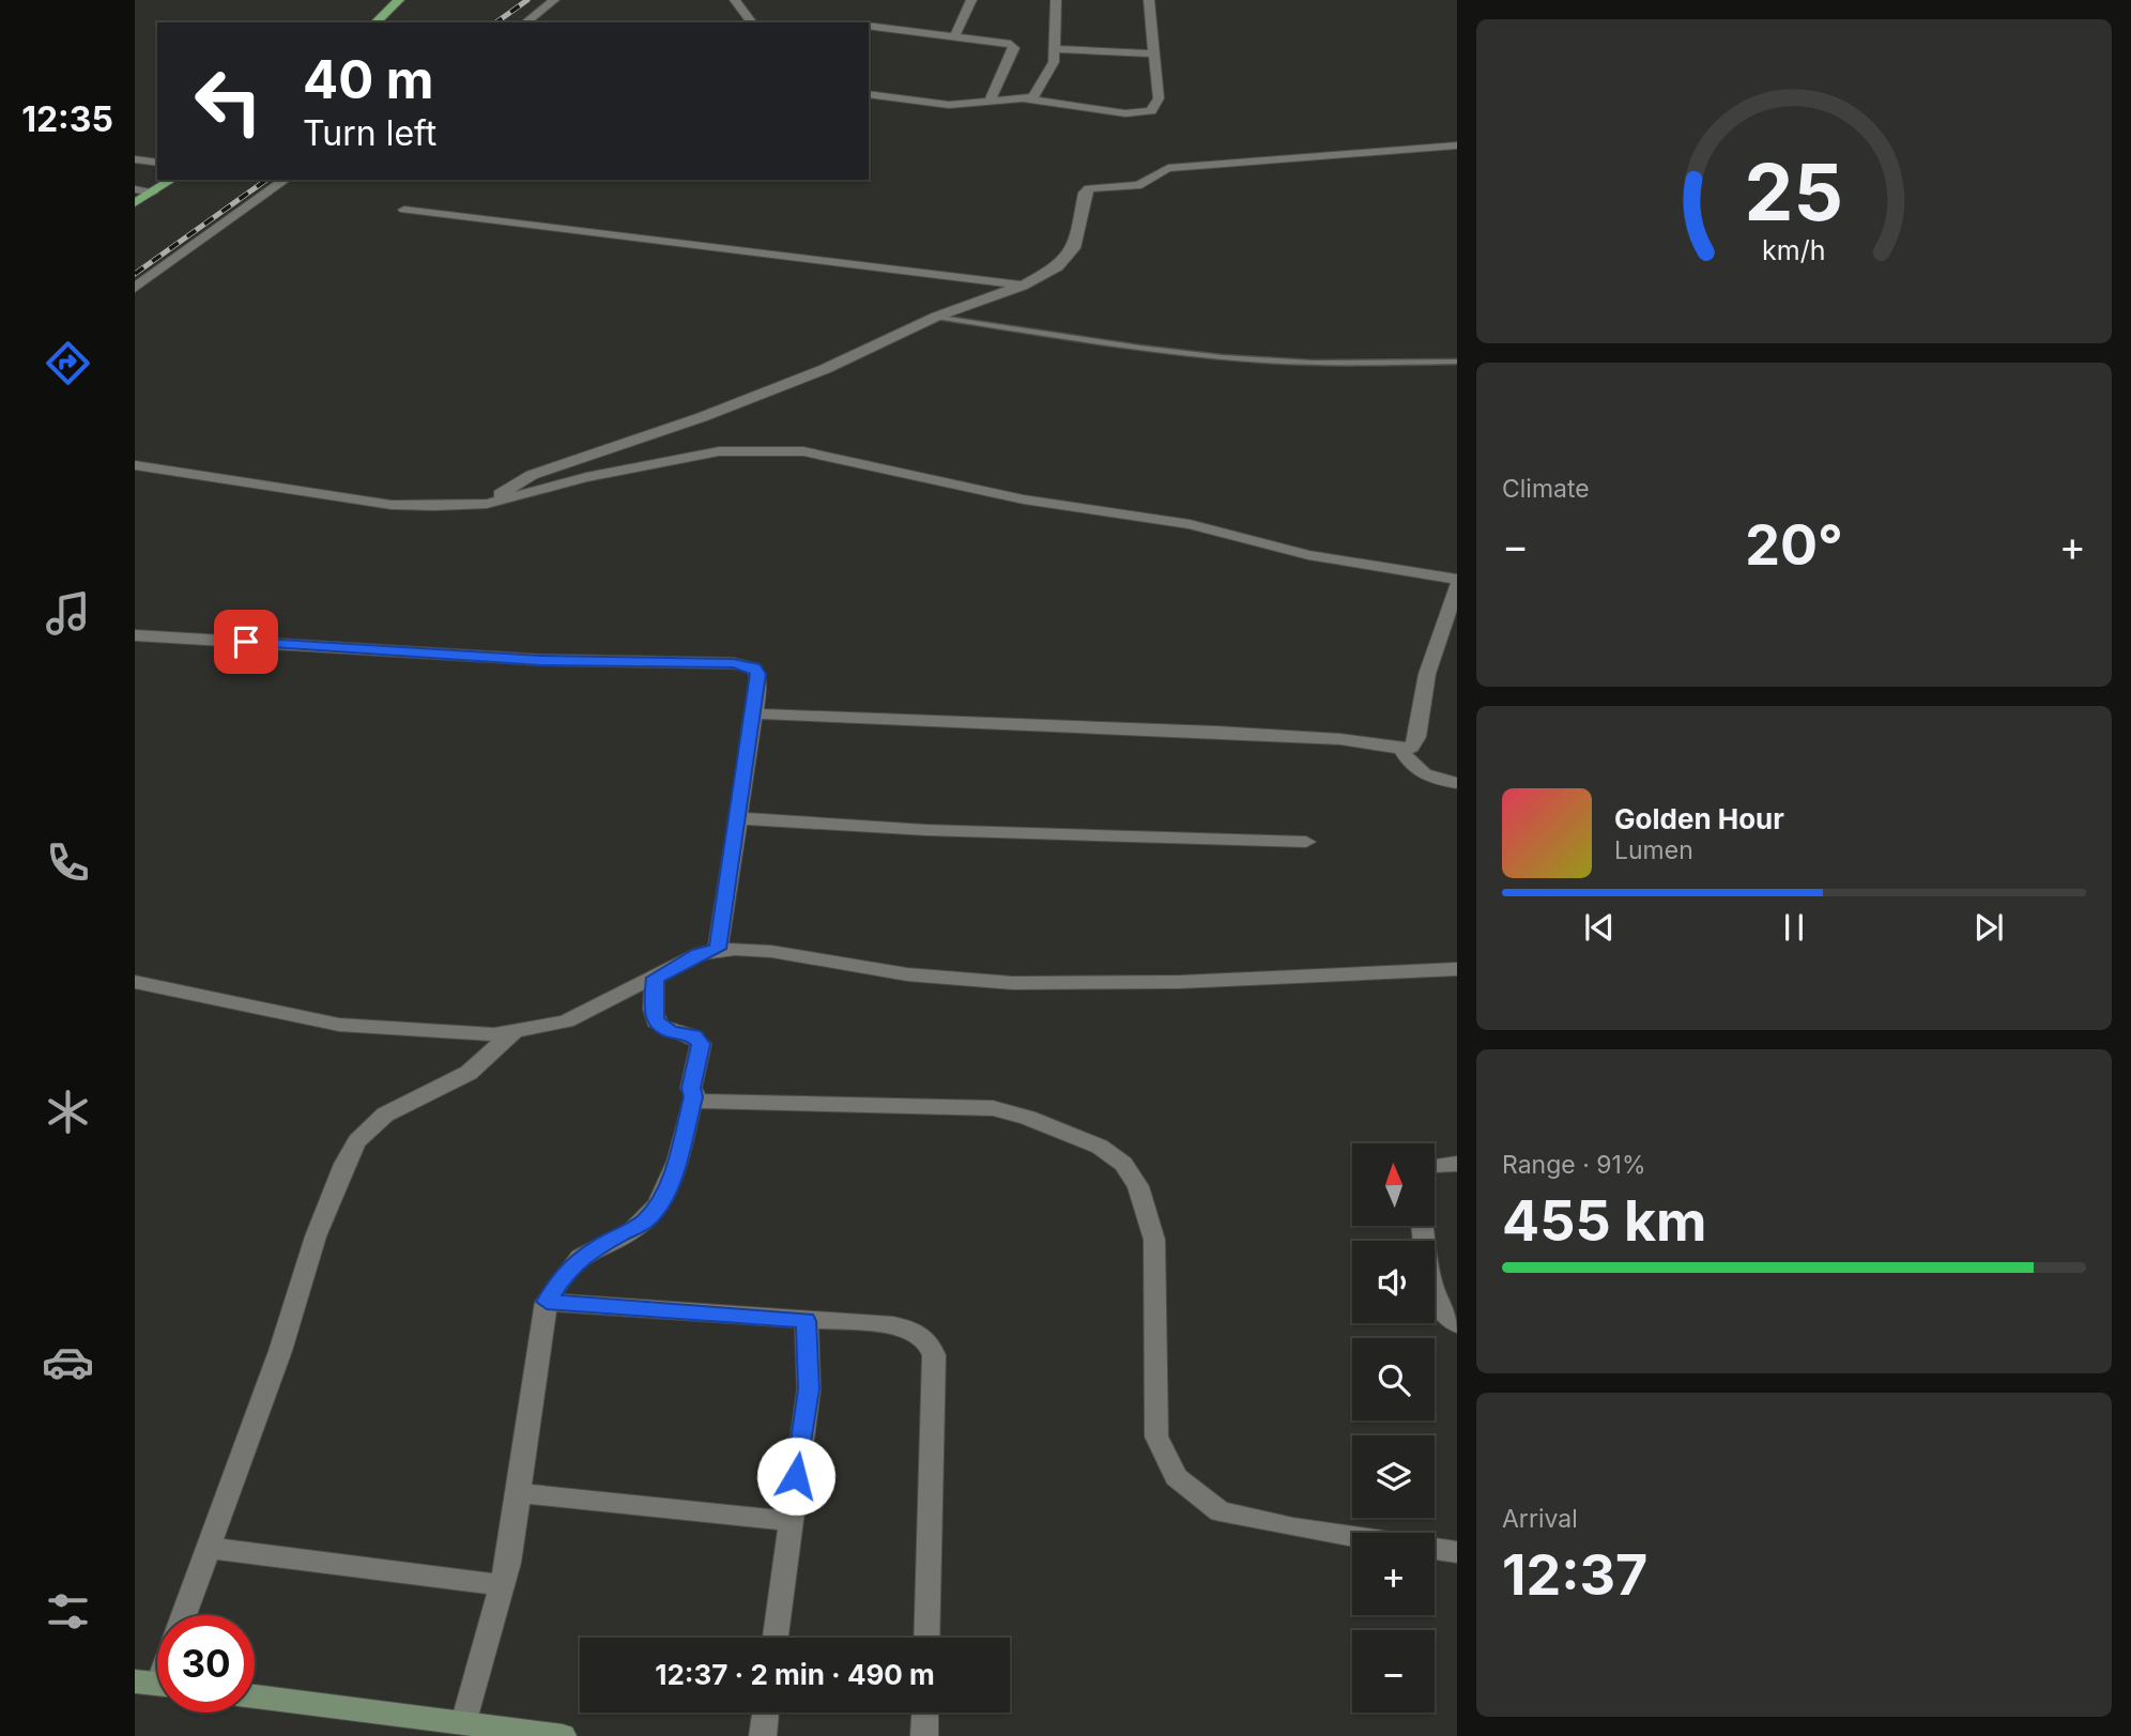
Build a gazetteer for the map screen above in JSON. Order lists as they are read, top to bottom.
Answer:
{
  "north": "top",
  "page": {
    "tabs": "12:35",
    "turn": ["40 m", "Turn left"],
    "tile": [
      "Climate",
      ["Range · 91%", "455 km"],
      ["Arrival", "12:37"]
    ],
    "heat": ["−", "20°", "+"],
    "song": ["Golden Hour", "Lumen"],
    "map_buttons": ["+", "−"],
    "limit": "30",
    "trip": "12:37 · 2 min · 490 m",
    "gauge": ["25", "km/h"]
  }
}
